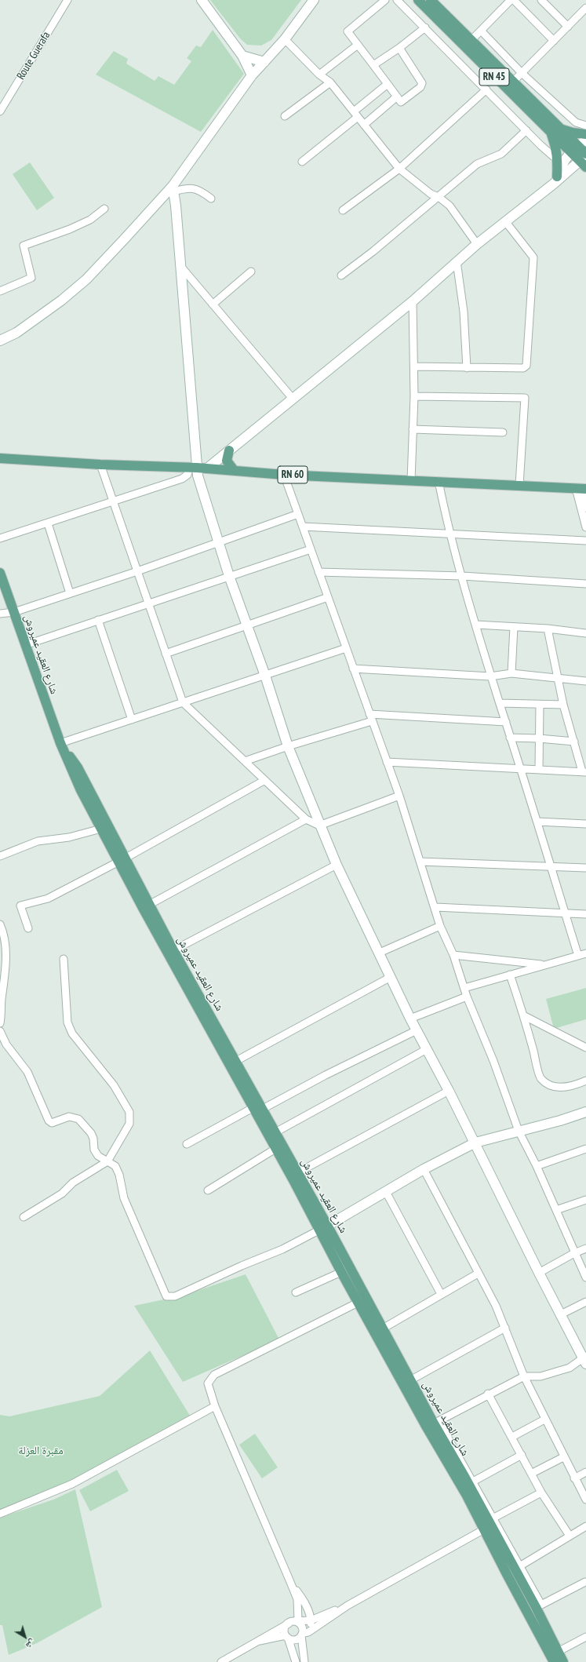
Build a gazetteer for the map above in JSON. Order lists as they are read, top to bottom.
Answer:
{
  "streets": {
    "main road": ["RN 45", "RN 60", "شارع العقيد عميروش"],
    "street": ["Route Guerafa"]
  },
  "parks": ["مقبرة العزلة"],
  "north": "bottom right"
}
